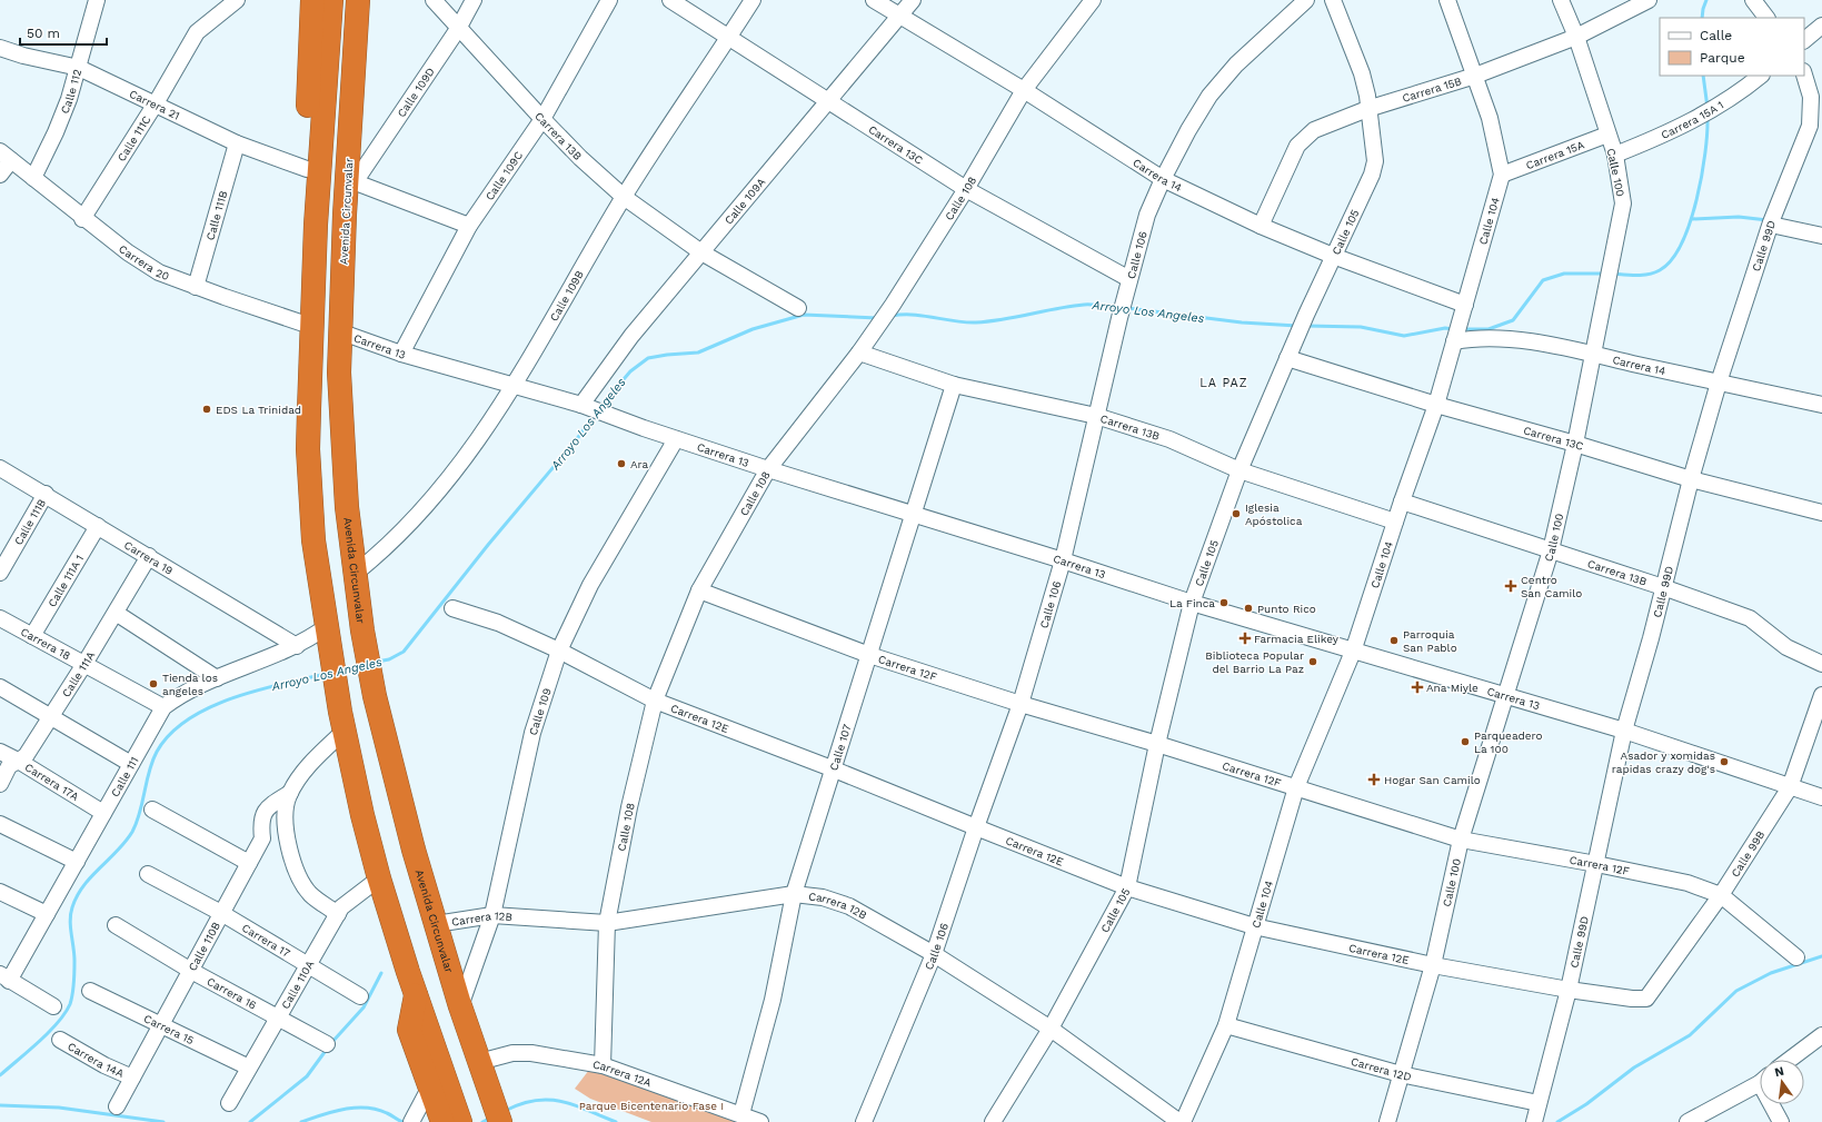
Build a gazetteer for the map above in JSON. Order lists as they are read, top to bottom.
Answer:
{
  "streets": {
    "highway": ["Avenida Circunvalar"],
    "street": [
      "Carrera 15B",
      "Calle 112",
      "Calle 109D",
      "Carrera 21",
      "Carrera 15A 1",
      "Carrera 13B",
      "Calle 111C",
      "Carrera 13C",
      "Carrera 15A",
      "Calle 100",
      "Carrera 14",
      "Calle 109C",
      "Calle 108",
      "Calle 109A",
      "Calle 111B",
      "Calle 104",
      "Calle 105",
      "Calle 99D",
      "Calle 106",
      "Carrera 20",
      "Calle 109B",
      "Carrera 13",
      "Carrera 19",
      "Calle 111A 1",
      "Carrera 18",
      "Carrera 12F",
      "Calle 111A",
      "Calle 109",
      "Carrera 12E",
      "Calle 107",
      "Calle 111",
      "Carrera 17A",
      "Calle 99B",
      "Carrera 12B",
      "Carrera 17",
      "Calle 110B",
      "Calle 110A",
      "Carrera 16",
      "Carrera 15",
      "Carrera 14A",
      "Carrera 12D",
      "Carrera 12A"
    ]
  },
  "crossings": [
    ["Carrera 15B", "Calle 100"],
    ["Carrera 15B", "Carrera 14"],
    ["Carrera 15B", "Calle 104"],
    ["Carrera 15B", "Calle 105"],
    ["Calle 112", "Carrera 21"],
    ["Calle 112", "Carrera 20"],
    ["Calle 109D", "Carrera 13B"],
    ["Calle 109D", "Avenida Circunvalar"],
    ["Carrera 21", "Calle 111C"],
    ["Carrera 21", "Calle 111B"],
    ["Carrera 15A 1", "Calle 100"],
    ["Carrera 13B", "Calle 100"],
    ["Carrera 13B", "Calle 109C"],
    ["Carrera 13B", "Calle 108"],
    ["Carrera 13B", "Calle 109A"],
    ["Carrera 13B", "Calle 104"],
    ["Carrera 13B", "Calle 105"],
    ["Carrera 13B", "Calle 99D"],
    ["Carrera 13B", "Calle 106"],
    ["Carrera 13B", "Calle 109B"],
    ["Carrera 13B", "Calle 107"],
    ["Calle 111C", "Carrera 20"],
    ["Carrera 13C", "Calle 100"],
    ["Carrera 13C", "Calle 108"],
    ["Carrera 13C", "Calle 109A"],
    ["Carrera 13C", "Calle 104"],
    ["Carrera 13C", "Calle 105"],
    ["Carrera 13C", "Calle 99D"],
    ["Carrera 13C", "Calle 106"],
    ["Carrera 13C", "Calle 109B"],
    ["Carrera 15A", "Calle 100"],
    ["Carrera 15A", "Calle 104"],
    ["Calle 100", "Carrera 14"],
    ["Calle 100", "Carrera 13"],
    ["Calle 100", "Carrera 12F"],
    ["Calle 100", "Carrera 12E"],
    ["Calle 100", "Carrera 12D"],
    ["Carrera 14", "Calle 108"],
    ["Carrera 14", "Calle 109A"],
    ["Carrera 14", "Calle 104"],
    ["Carrera 14", "Calle 105"],
    ["Carrera 14", "Calle 99D"],
    ["Carrera 14", "Calle 106"],
    ["Calle 109C", "Carrera 13"],
    ["Calle 108", "Carrera 13"],
    ["Calle 108", "Carrera 12F"],
    ["Calle 108", "Carrera 12E"],
    ["Calle 108", "Carrera 12B"],
    ["Calle 108", "Carrera 12A"],
    ["Calle 109A", "Carrera 13"],
    ["Avenida Circunvalar", "Calle 109B"],
    ["Avenida Circunvalar", "Carrera 13"],
    ["Avenida Circunvalar", "Calle 109"],
    ["Avenida Circunvalar", "Carrera 12B"],
    ["Avenida Circunvalar", "Carrera 12A"],
    ["Calle 111B", "Carrera 20"],
    ["Calle 111B", "Carrera 19"],
    ["Calle 104", "Carrera 13"],
    ["Calle 104", "Carrera 12F"],
    ["Calle 104", "Carrera 12E"],
    ["Calle 104", "Carrera 12B"],
    ["Calle 104", "Carrera 12D"],
    ["Calle 105", "Carrera 13"],
    ["Calle 105", "Carrera 12F"],
    ["Calle 105", "Carrera 12E"],
    ["Calle 105", "Carrera 12B"],
    ["Calle 99D", "Carrera 13"],
    ["Calle 99D", "Carrera 12F"],
    ["Calle 99D", "Carrera 12E"],
    ["Calle 99D", "Carrera 12D"],
    ["Calle 106", "Carrera 13"],
    ["Calle 106", "Carrera 12F"],
    ["Calle 106", "Carrera 12E"],
    ["Calle 106", "Carrera 12B"],
    ["Calle 109B", "Carrera 13"],
    ["Carrera 13", "Calle 109"],
    ["Carrera 13", "Calle 107"],
    ["Carrera 13", "Calle 99B"],
    ["Carrera 19", "Calle 111A 1"],
    ["Carrera 19", "Calle 111A"],
    ["Carrera 19", "Calle 111"],
    ["Calle 111A 1", "Carrera 18"],
    ["Carrera 18", "Calle 111A"],
    ["Carrera 18", "Calle 111"],
    ["Carrera 12F", "Calle 107"],
    ["Carrera 12F", "Calle 99B"],
    ["Calle 111A", "Carrera 17A"],
    ["Calle 109", "Carrera 12E"],
    ["Calle 109", "Carrera 12B"],
    ["Carrera 12E", "Calle 107"],
    ["Carrera 12E", "Calle 99B"],
    ["Calle 107", "Carrera 12B"],
    ["Calle 107", "Carrera 12A"],
    ["Calle 111", "Carrera 17A"],
    ["Carrera 17", "Calle 110B"],
    ["Carrera 17", "Calle 110A"],
    ["Calle 110B", "Carrera 16"],
    ["Calle 110B", "Carrera 15"],
    ["Calle 110B", "Carrera 14A"],
    ["Calle 110A", "Carrera 16"],
    ["Calle 110A", "Carrera 15"]
  ],
  "districts": ["LA PAZ"],
  "water": ["Arroyo Los Angeles"],
  "parks": ["Parque Bicentenario Fase I"],
  "places": {
    "other": [
      "EDS La Trinidad",
      "Ara",
      "Iglesia Apóstolica",
      "La Finca",
      "Punto Rico",
      "Parroquia San Pablo",
      "Biblioteca Popular del Barrio La Paz",
      "Tienda los angeles",
      "Parqueadero La 100",
      "Asador y xomidas rapidas crazy dog's"
    ],
    "health": [
      "Centro San Camilo",
      "Farmacia Elikey",
      "Ana Miyle",
      "Hogar San Camilo"
    ]
  },
  "legend": ["Calle", "Parque"],
  "scale_bar": "50 m",
  "north": "top"
}
